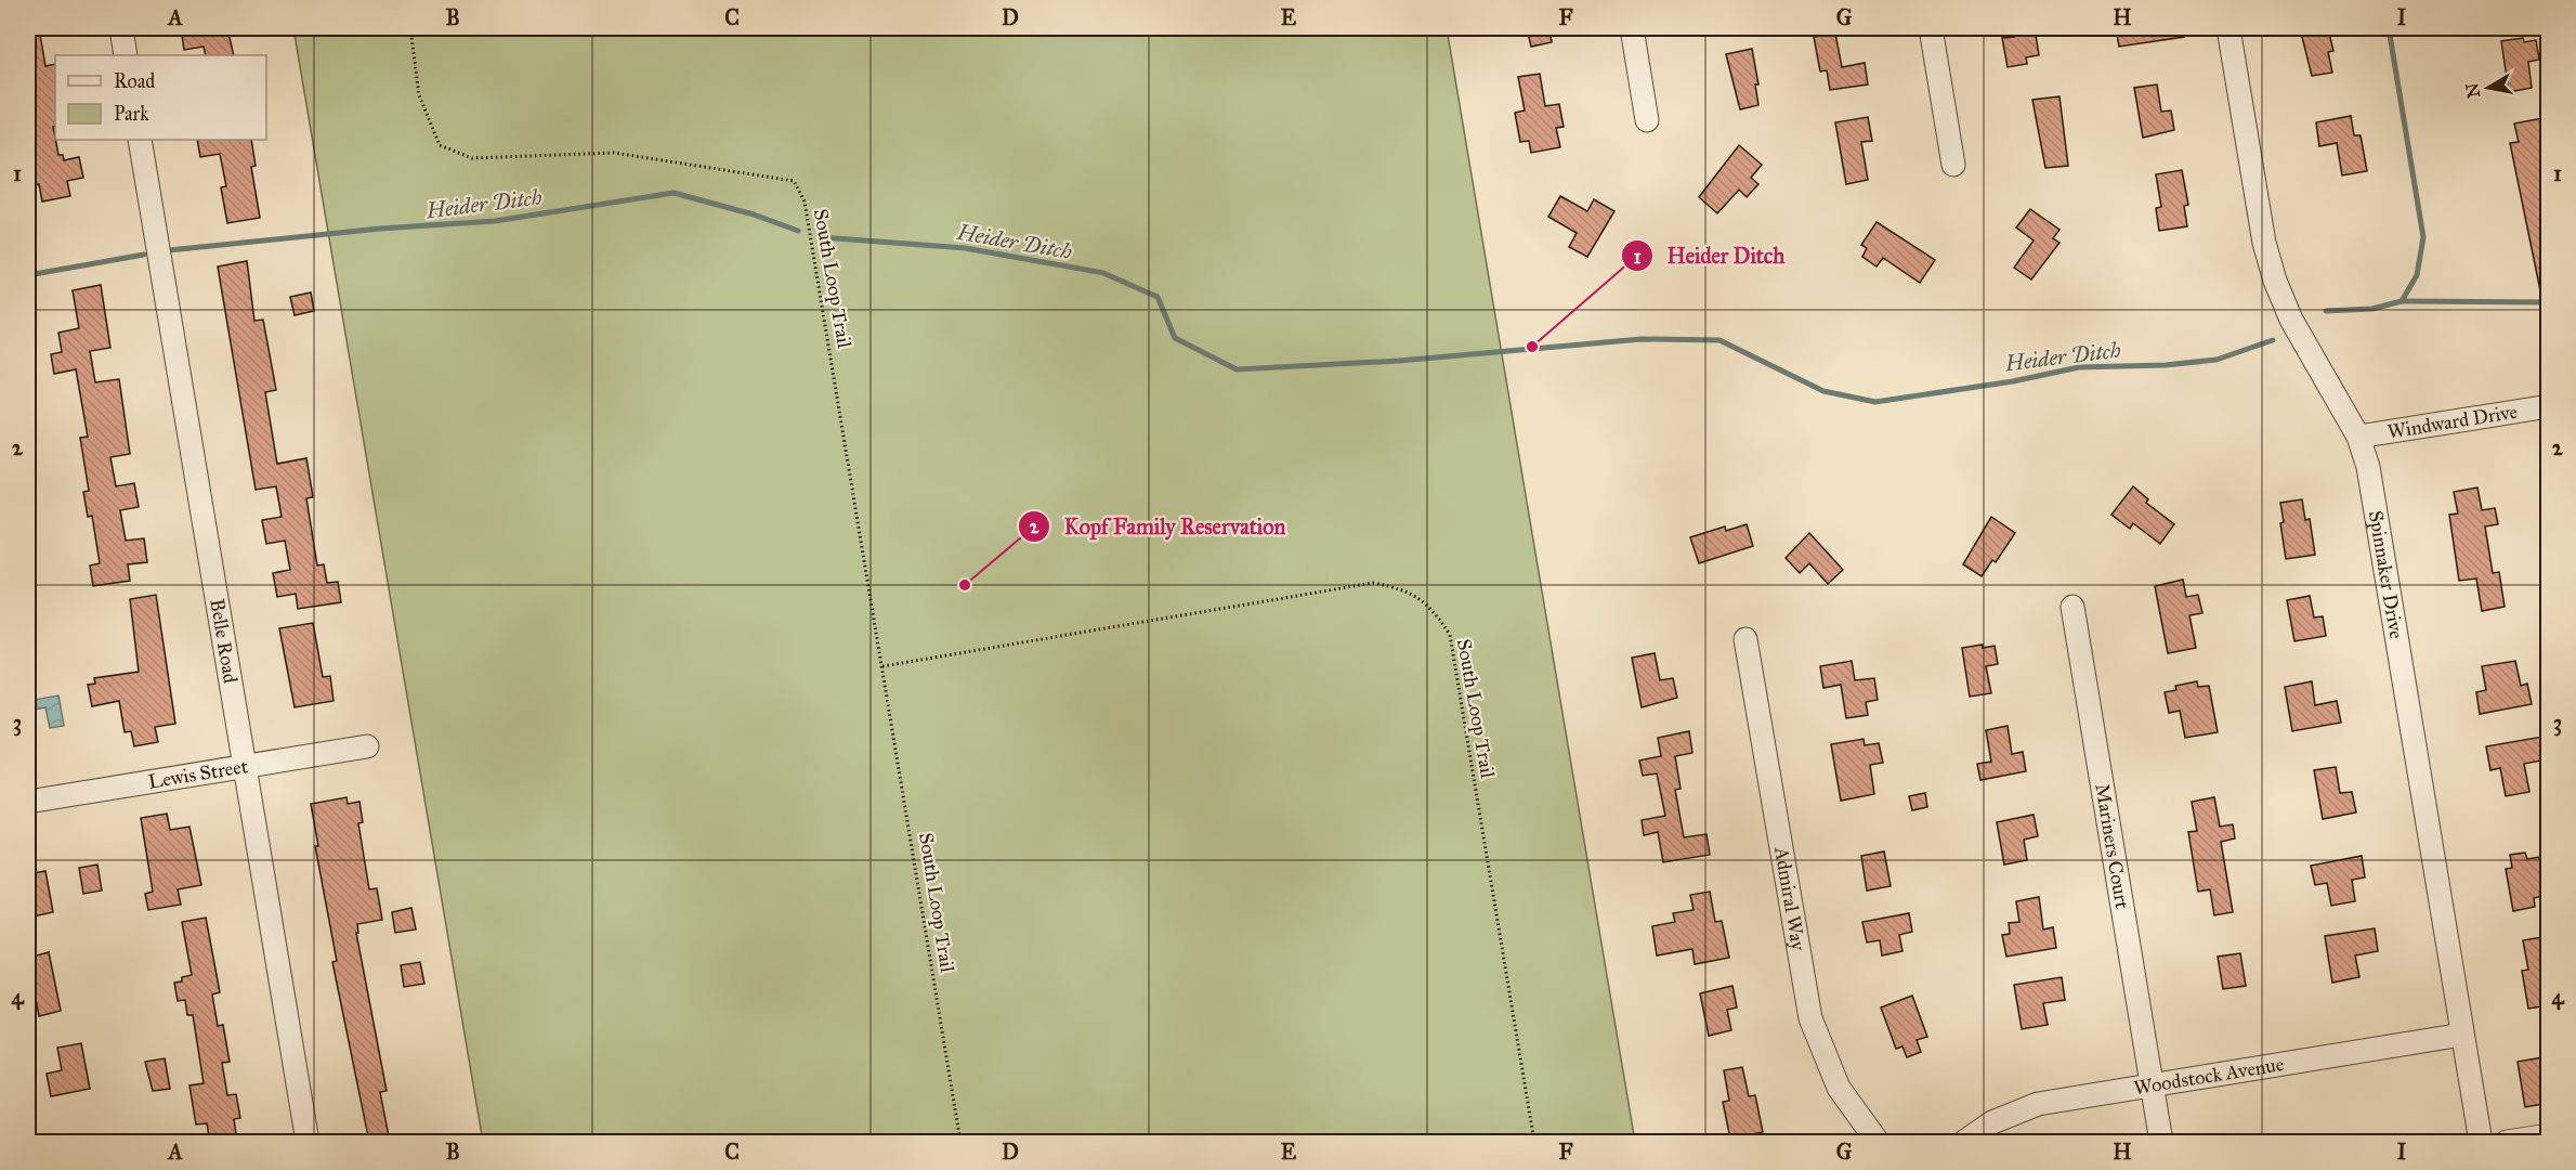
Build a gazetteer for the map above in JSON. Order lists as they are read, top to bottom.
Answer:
{
  "streets": {
    "street": [
      "Windward Drive",
      "Spinnaker Drive",
      "Belle Road",
      "Lewis Street",
      "Mariners Court",
      "Admiral Way",
      "Woodstock Avenue"
    ],
    "path": ["South Loop Trail"]
  },
  "crossings": [
    ["Windward Drive", "Spinnaker Drive"],
    ["Spinnaker Drive", "Woodstock Avenue"],
    ["Belle Road", "Lewis Street"],
    ["Mariners Court", "Woodstock Avenue"]
  ],
  "water": ["Heider Ditch"],
  "places": ["Heider Ditch", "Kopf Family Reservation"],
  "legend": ["Road", "Park"],
  "north": "left",
  "grid": {
    "columns": [
      "A",
      "B",
      "C",
      "D",
      "E",
      "F",
      "G",
      "H",
      "I"
    ],
    "rows": [
      "1",
      "2",
      "3",
      "4"
    ]
  }
}
